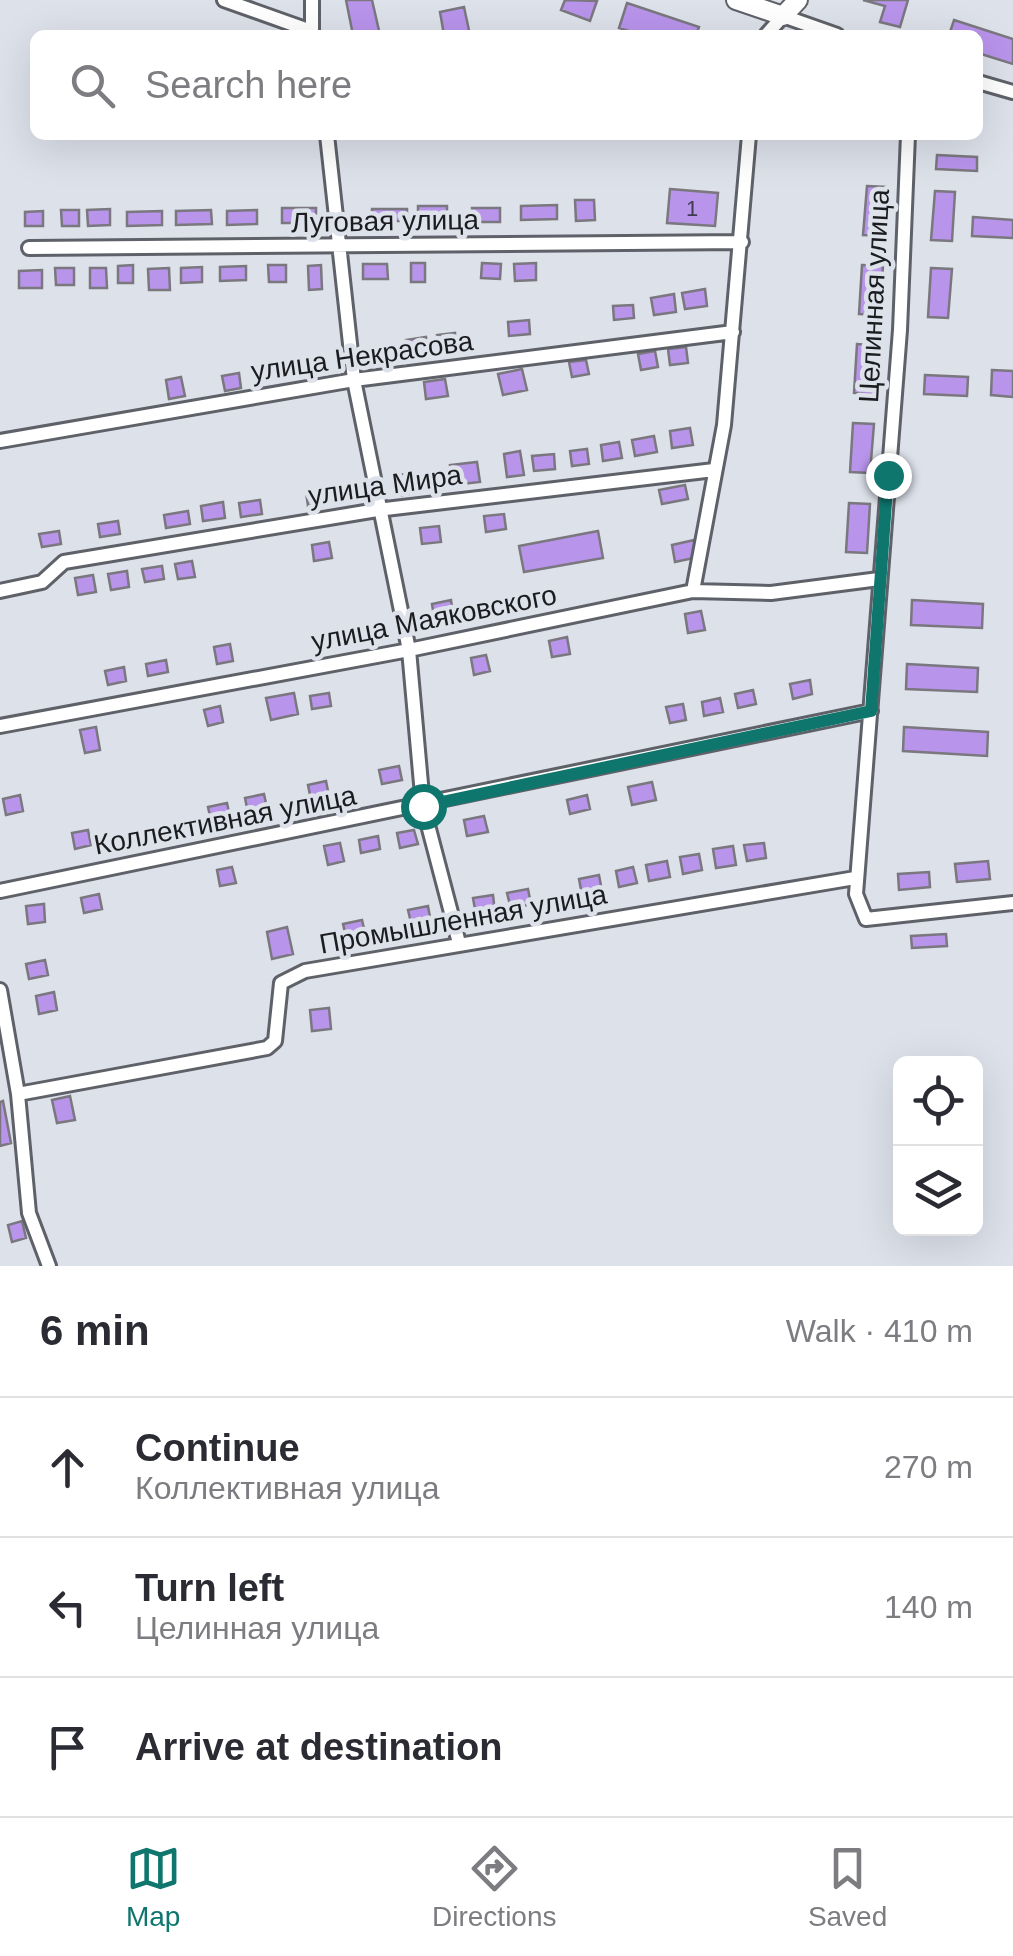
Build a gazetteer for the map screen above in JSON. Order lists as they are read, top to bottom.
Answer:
{
  "streets": {
    "street": [
      "Луговая улица",
      "Целинная улица",
      "улица Некрасова",
      "улица Мира",
      "улица Маяковского",
      "Коллективная улица",
      "Промышленная улица"
    ]
  },
  "crossings": [
    ["Целинная улица", "улица Маяковского"],
    ["Целинная улица", "Коллективная улица"],
    ["Целинная улица", "Промышленная улица"]
  ],
  "house_numbers": ["1"],
  "page": {
    "search": "Search here",
    "heading": ["6 min", "Walk · 410 m"],
    "list": [
      ["Continue", "Коллективная улица", "270 m"],
      ["Turn left", "Целинная улица", "140 m"],
      "Arrive at destination"
    ],
    "nav": ["Map", "Directions", "Saved"]
  }
}
